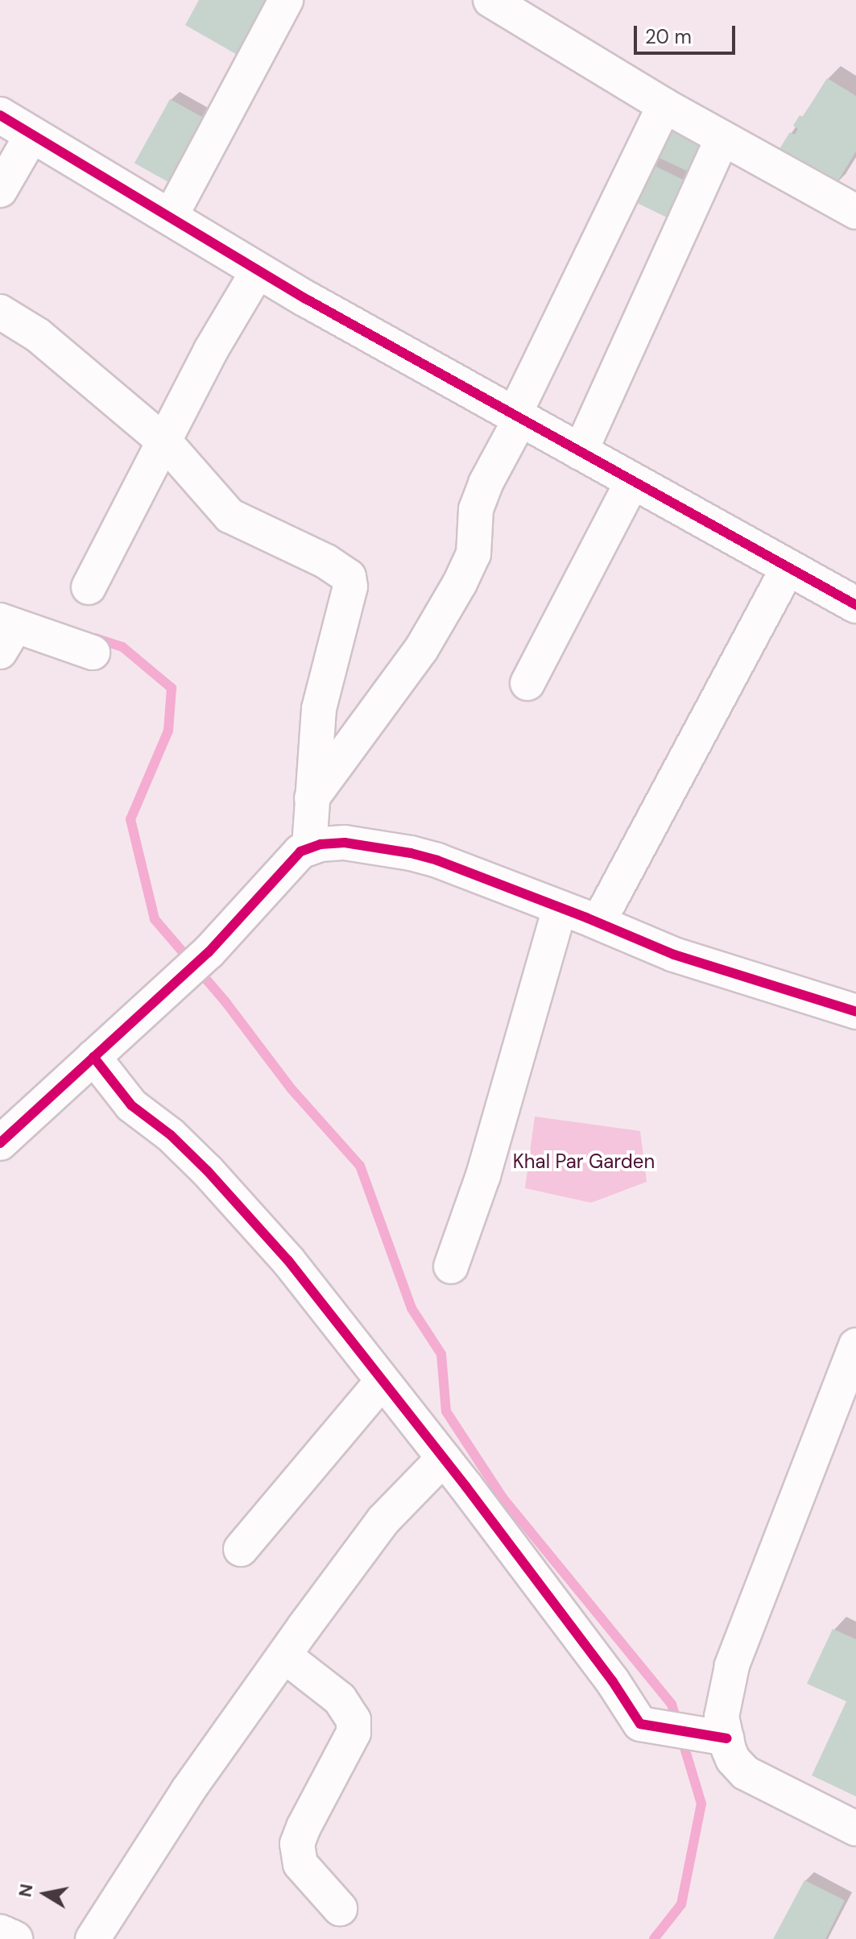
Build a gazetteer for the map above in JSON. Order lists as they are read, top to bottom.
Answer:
{
  "parks": ["Khal Par Garden"],
  "scale_bar": "20 m",
  "north": "left"
}
